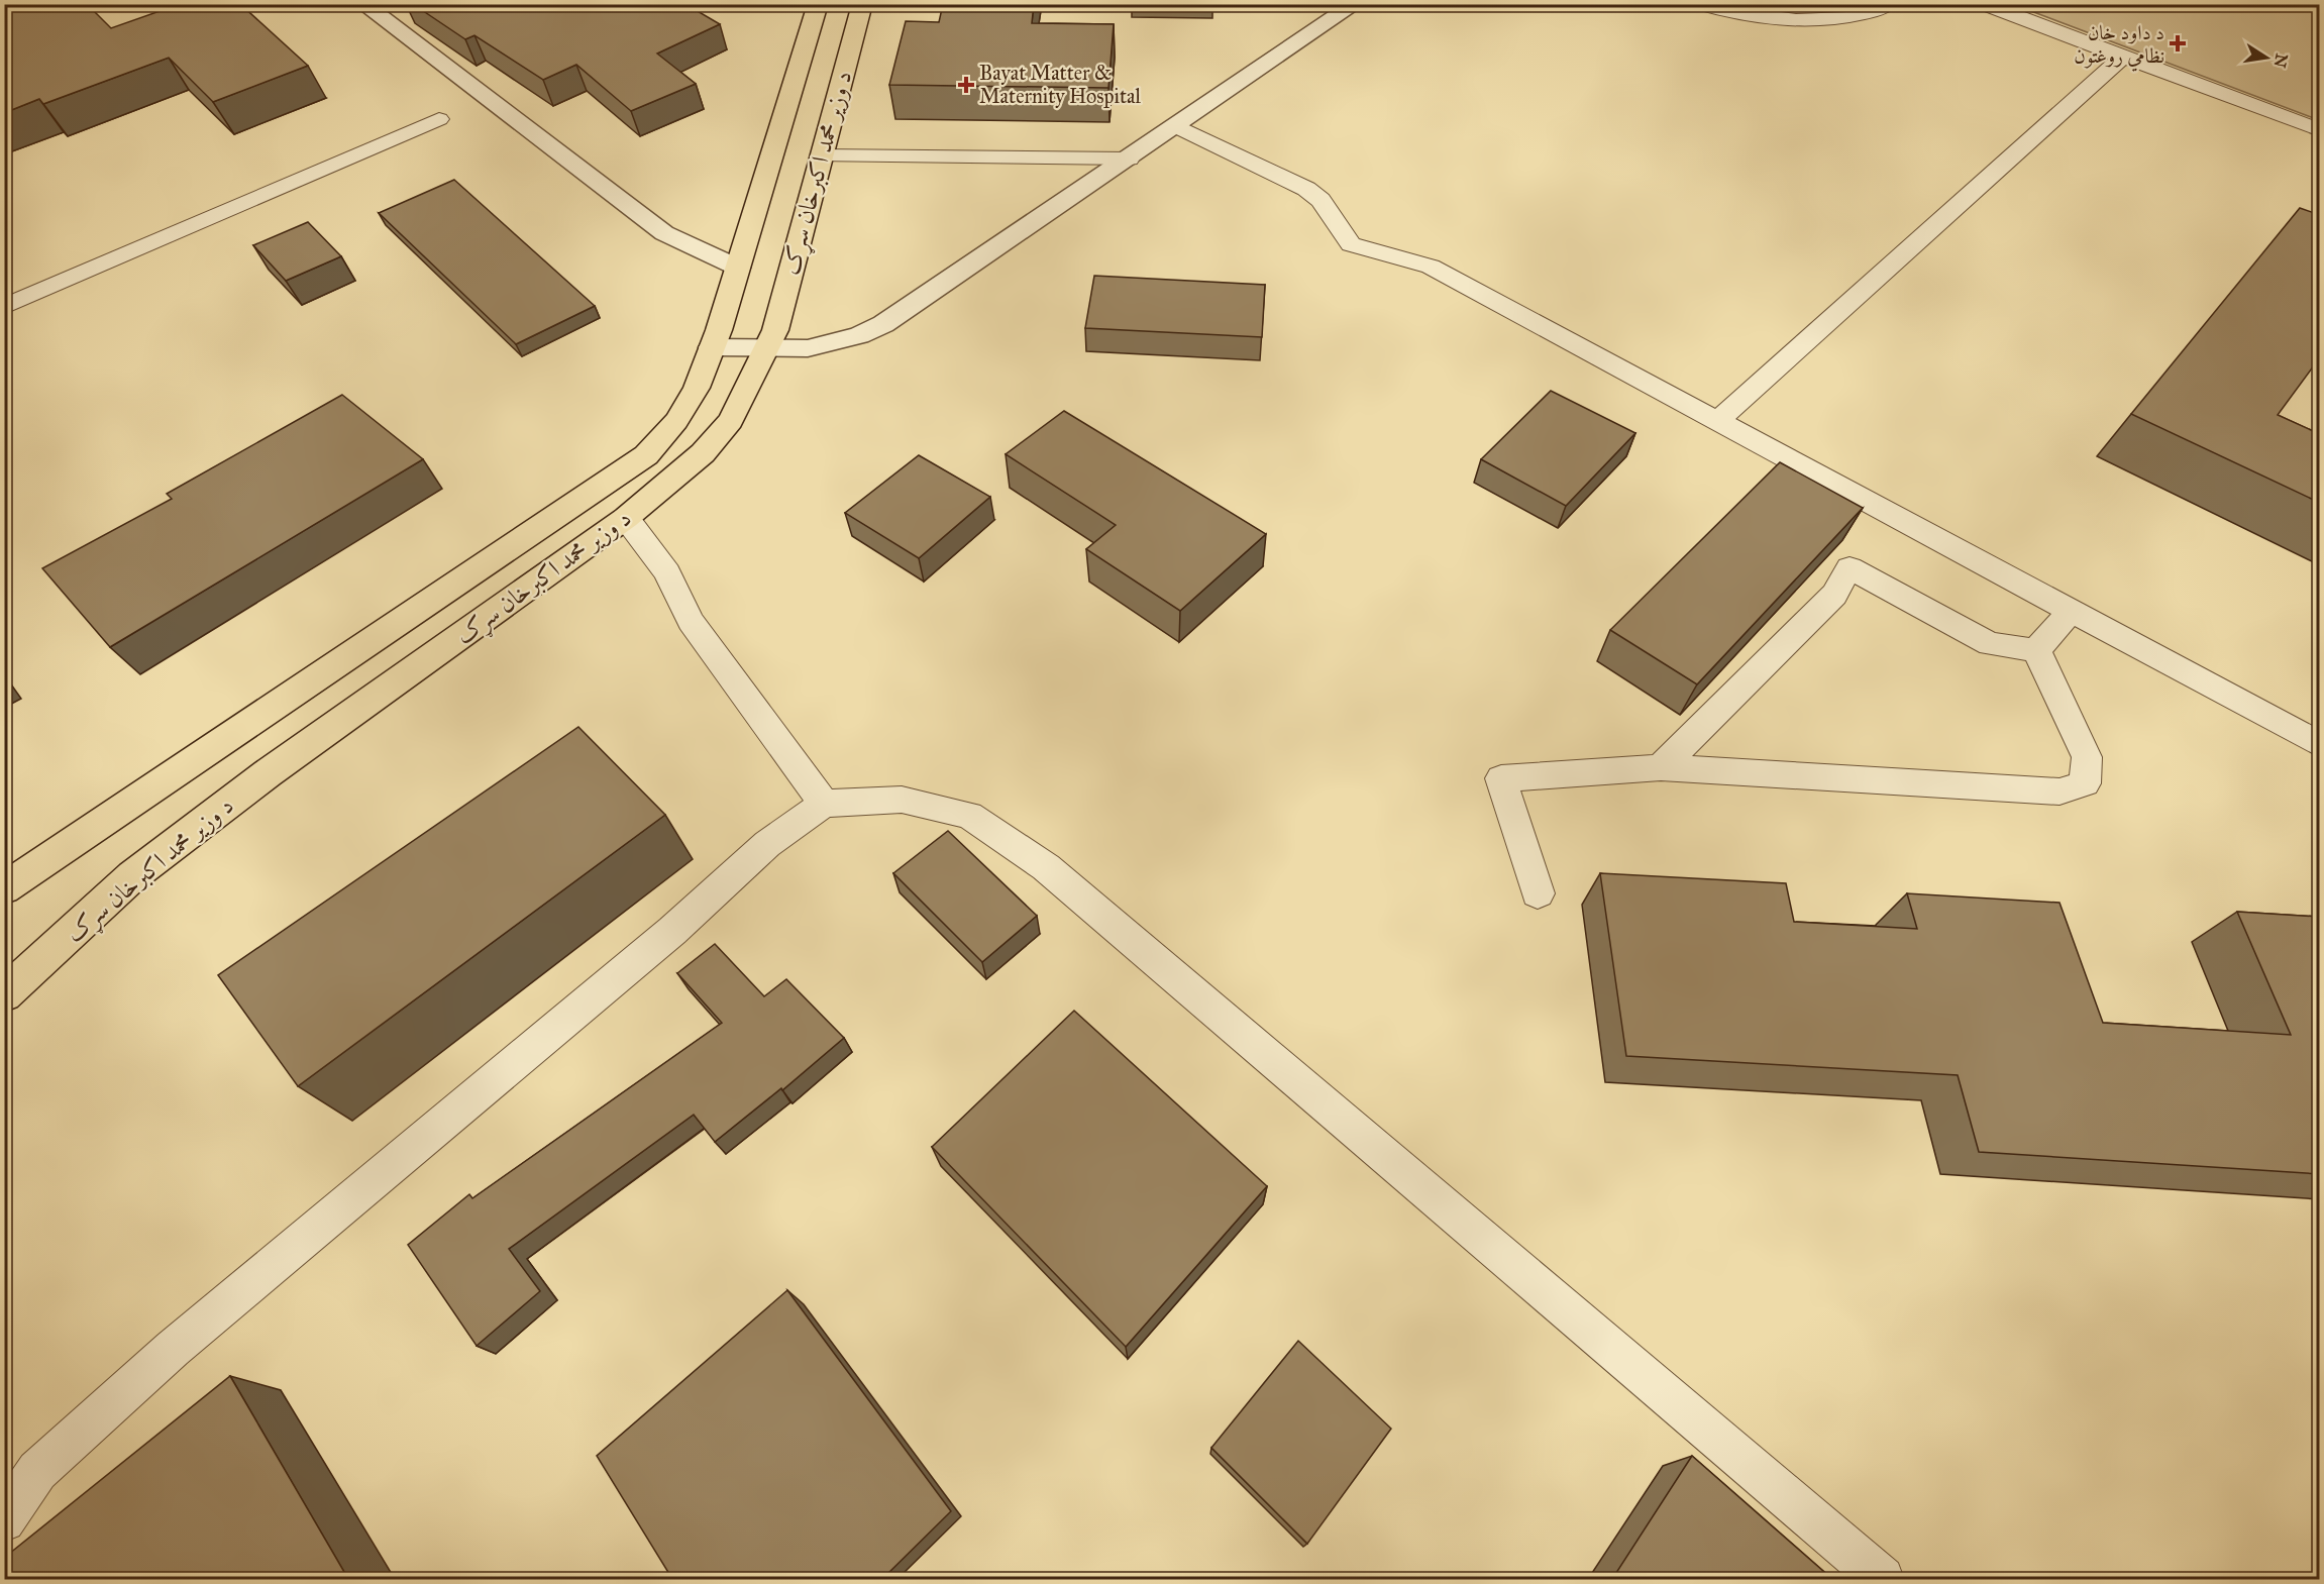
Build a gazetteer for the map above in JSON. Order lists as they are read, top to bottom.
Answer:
{
  "streets": {
    "main road": ["د وزیر محمد اکبرخان سړک"]
  },
  "places": {
    "health": ["د داود خان نظامي روغتون", "Bayat Matter & Maternity Hospital"]
  },
  "north": "right"
}
